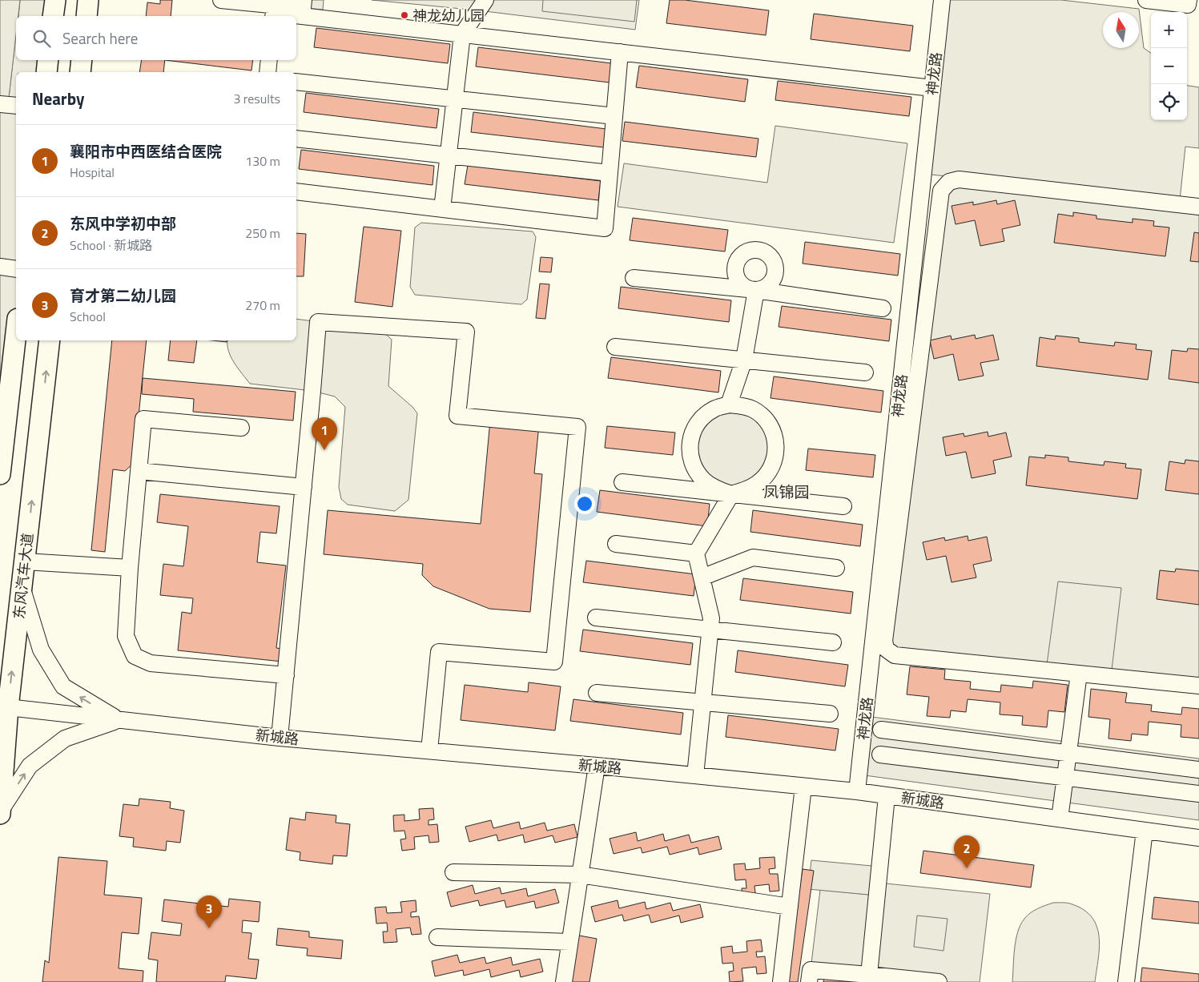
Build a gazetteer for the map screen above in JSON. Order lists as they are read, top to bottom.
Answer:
{
  "streets": {
    "main road": ["东风汽车大道"],
    "street": ["神龙路", "新城路"]
  },
  "crossings": [
    ["神龙路", "新城路"],
    ["东风汽车大道", "新城路"]
  ],
  "districts": ["凤锦园"],
  "places": ["神龙幼儿园"],
  "north": "top",
  "page": {
    "map_buttons": ["+", "−"],
    "search": "Search here",
    "heading": ["Nearby", "3 results"],
    "list": [
      {
        "mark": "1",
        "name": "襄阳市中西医结合医院",
        "note": "Hospital",
        "value": "130 m"
      },
      {
        "mark": "2",
        "name": "东风中学初中部",
        "note": "School · 新城路",
        "value": "250 m"
      },
      {
        "mark": "3",
        "name": "育才第二幼儿园",
        "note": "School",
        "value": "270 m"
      }
    ],
    "pins": ["1", "2", "3"]
  }
}
